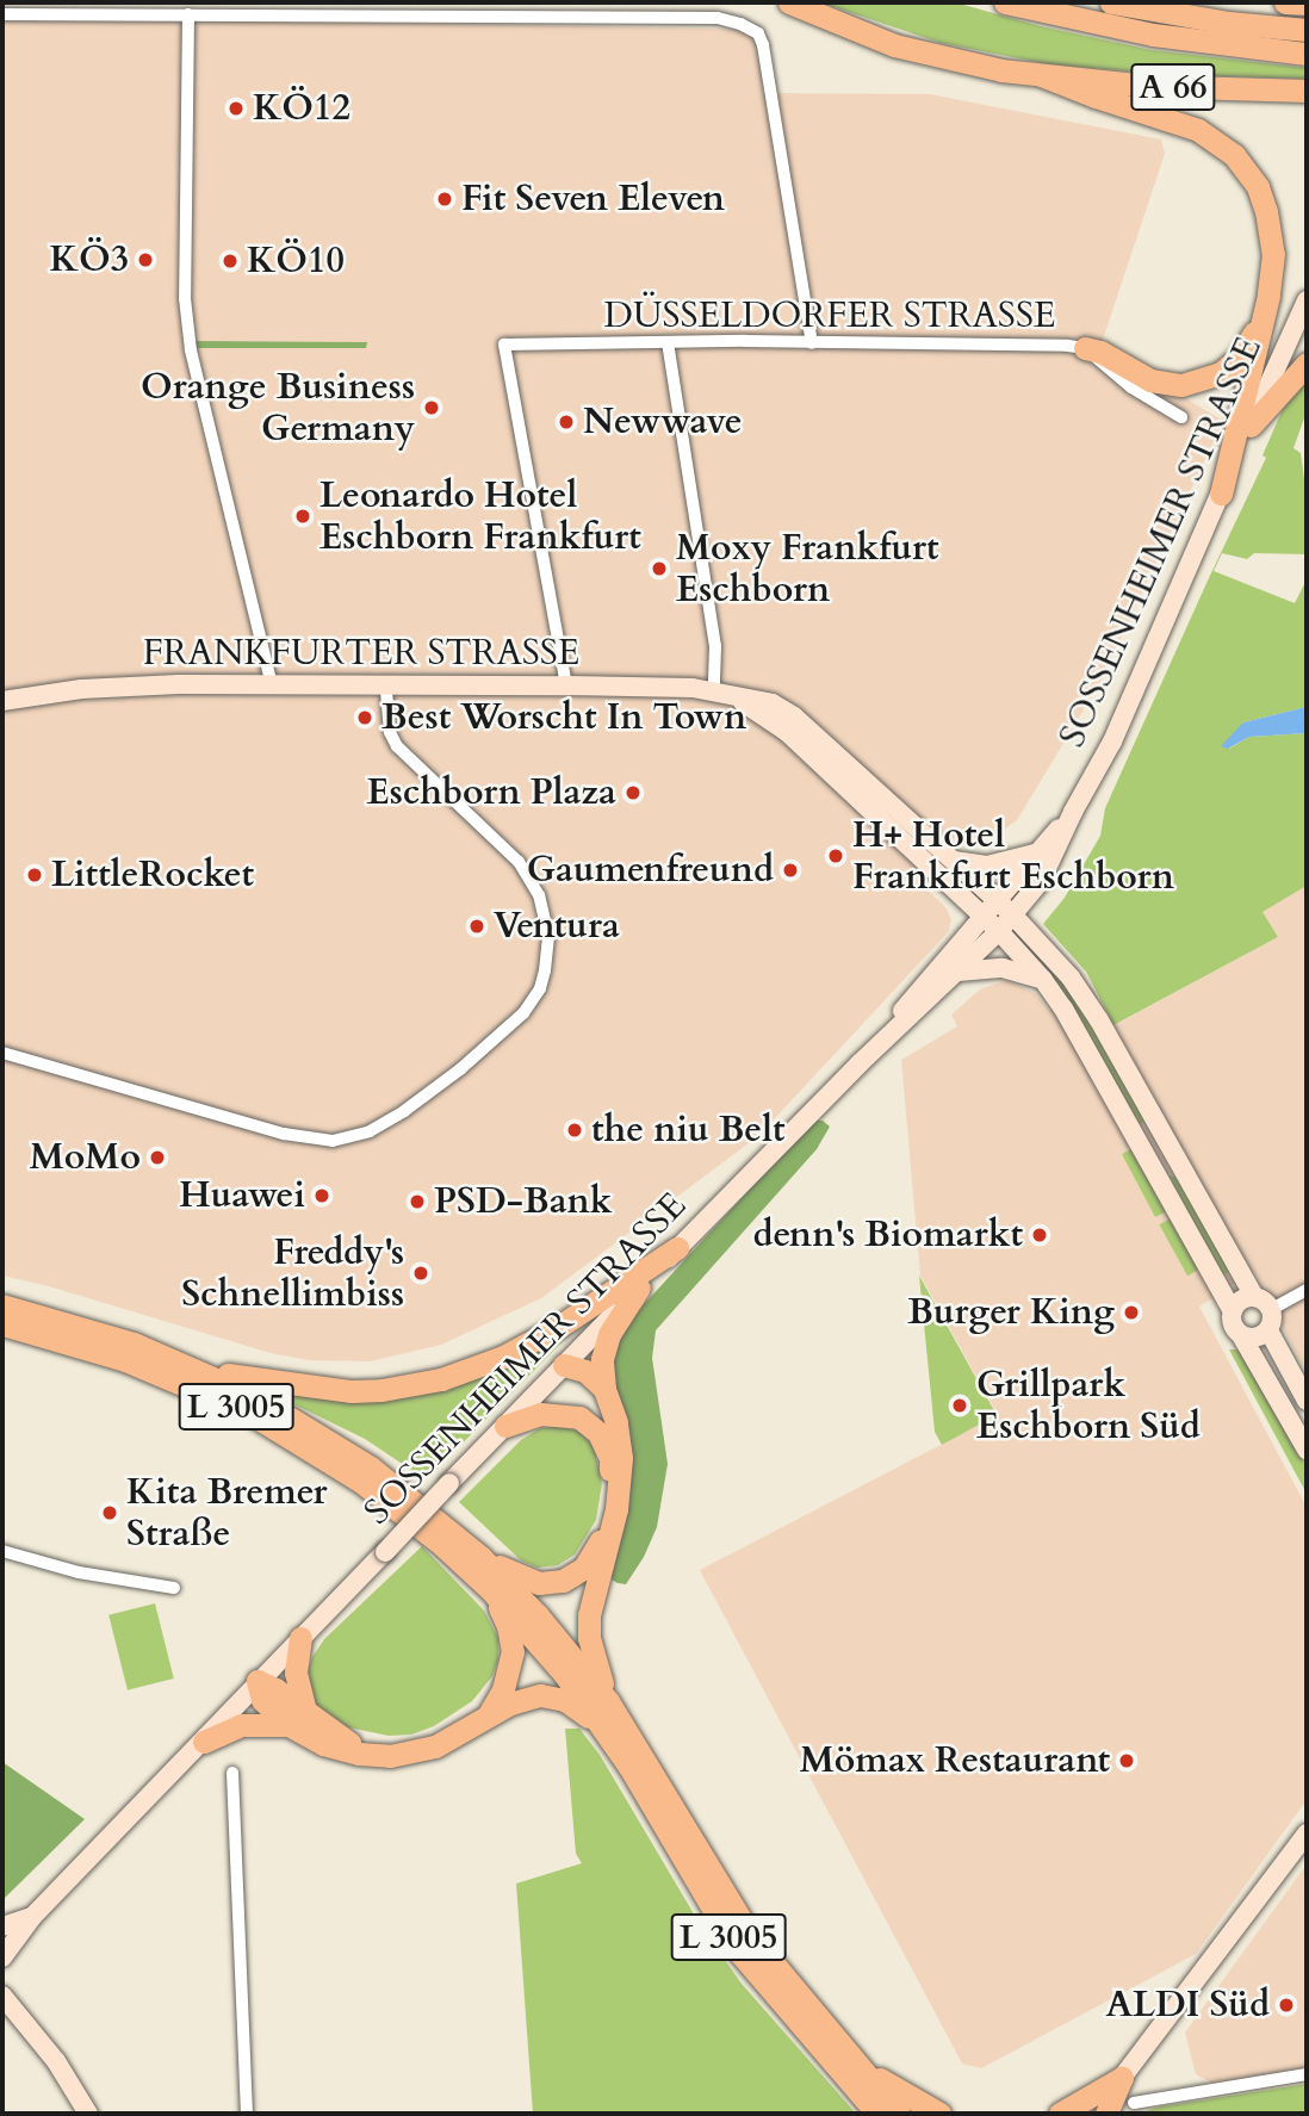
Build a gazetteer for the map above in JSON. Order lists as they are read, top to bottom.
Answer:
{
  "streets": {
    "highway": ["A 66", "L 3005"],
    "street": ["DÜSSELDORFER STRASSE", "SOSSENHEIMER STRASSE", "FRANKFURTER STRASSE"]
  },
  "crossings": [
    ["DÜSSELDORFER STRASSE", "FRANKFURTER STRASSE"],
    ["SOSSENHEIMER STRASSE", "FRANKFURTER STRASSE"]
  ],
  "places": [
    "KÖ12",
    "Fit Seven Eleven",
    "KÖ3",
    "KÖ10",
    "Orange Business Germany",
    "Newwave",
    "Leonardo Hotel Eschborn Frankfurt",
    "Moxy Frankfurt Eschborn",
    "Best Worscht In Town",
    "Eschborn Plaza",
    "H+ Hotel Frankfurt Eschborn",
    "Gaumenfreund",
    "LittleRocket",
    "Ventura",
    "the niu Belt",
    "MoMo",
    "Huawei",
    "PSD-Bank",
    "denn's Biomarkt",
    "Freddy's Schnellimbiss",
    "Burger King",
    "Grillpark Eschborn Süd",
    "Kita Bremer Straße",
    "Mömax Restaurant",
    "ALDI Süd"
  ]
}
